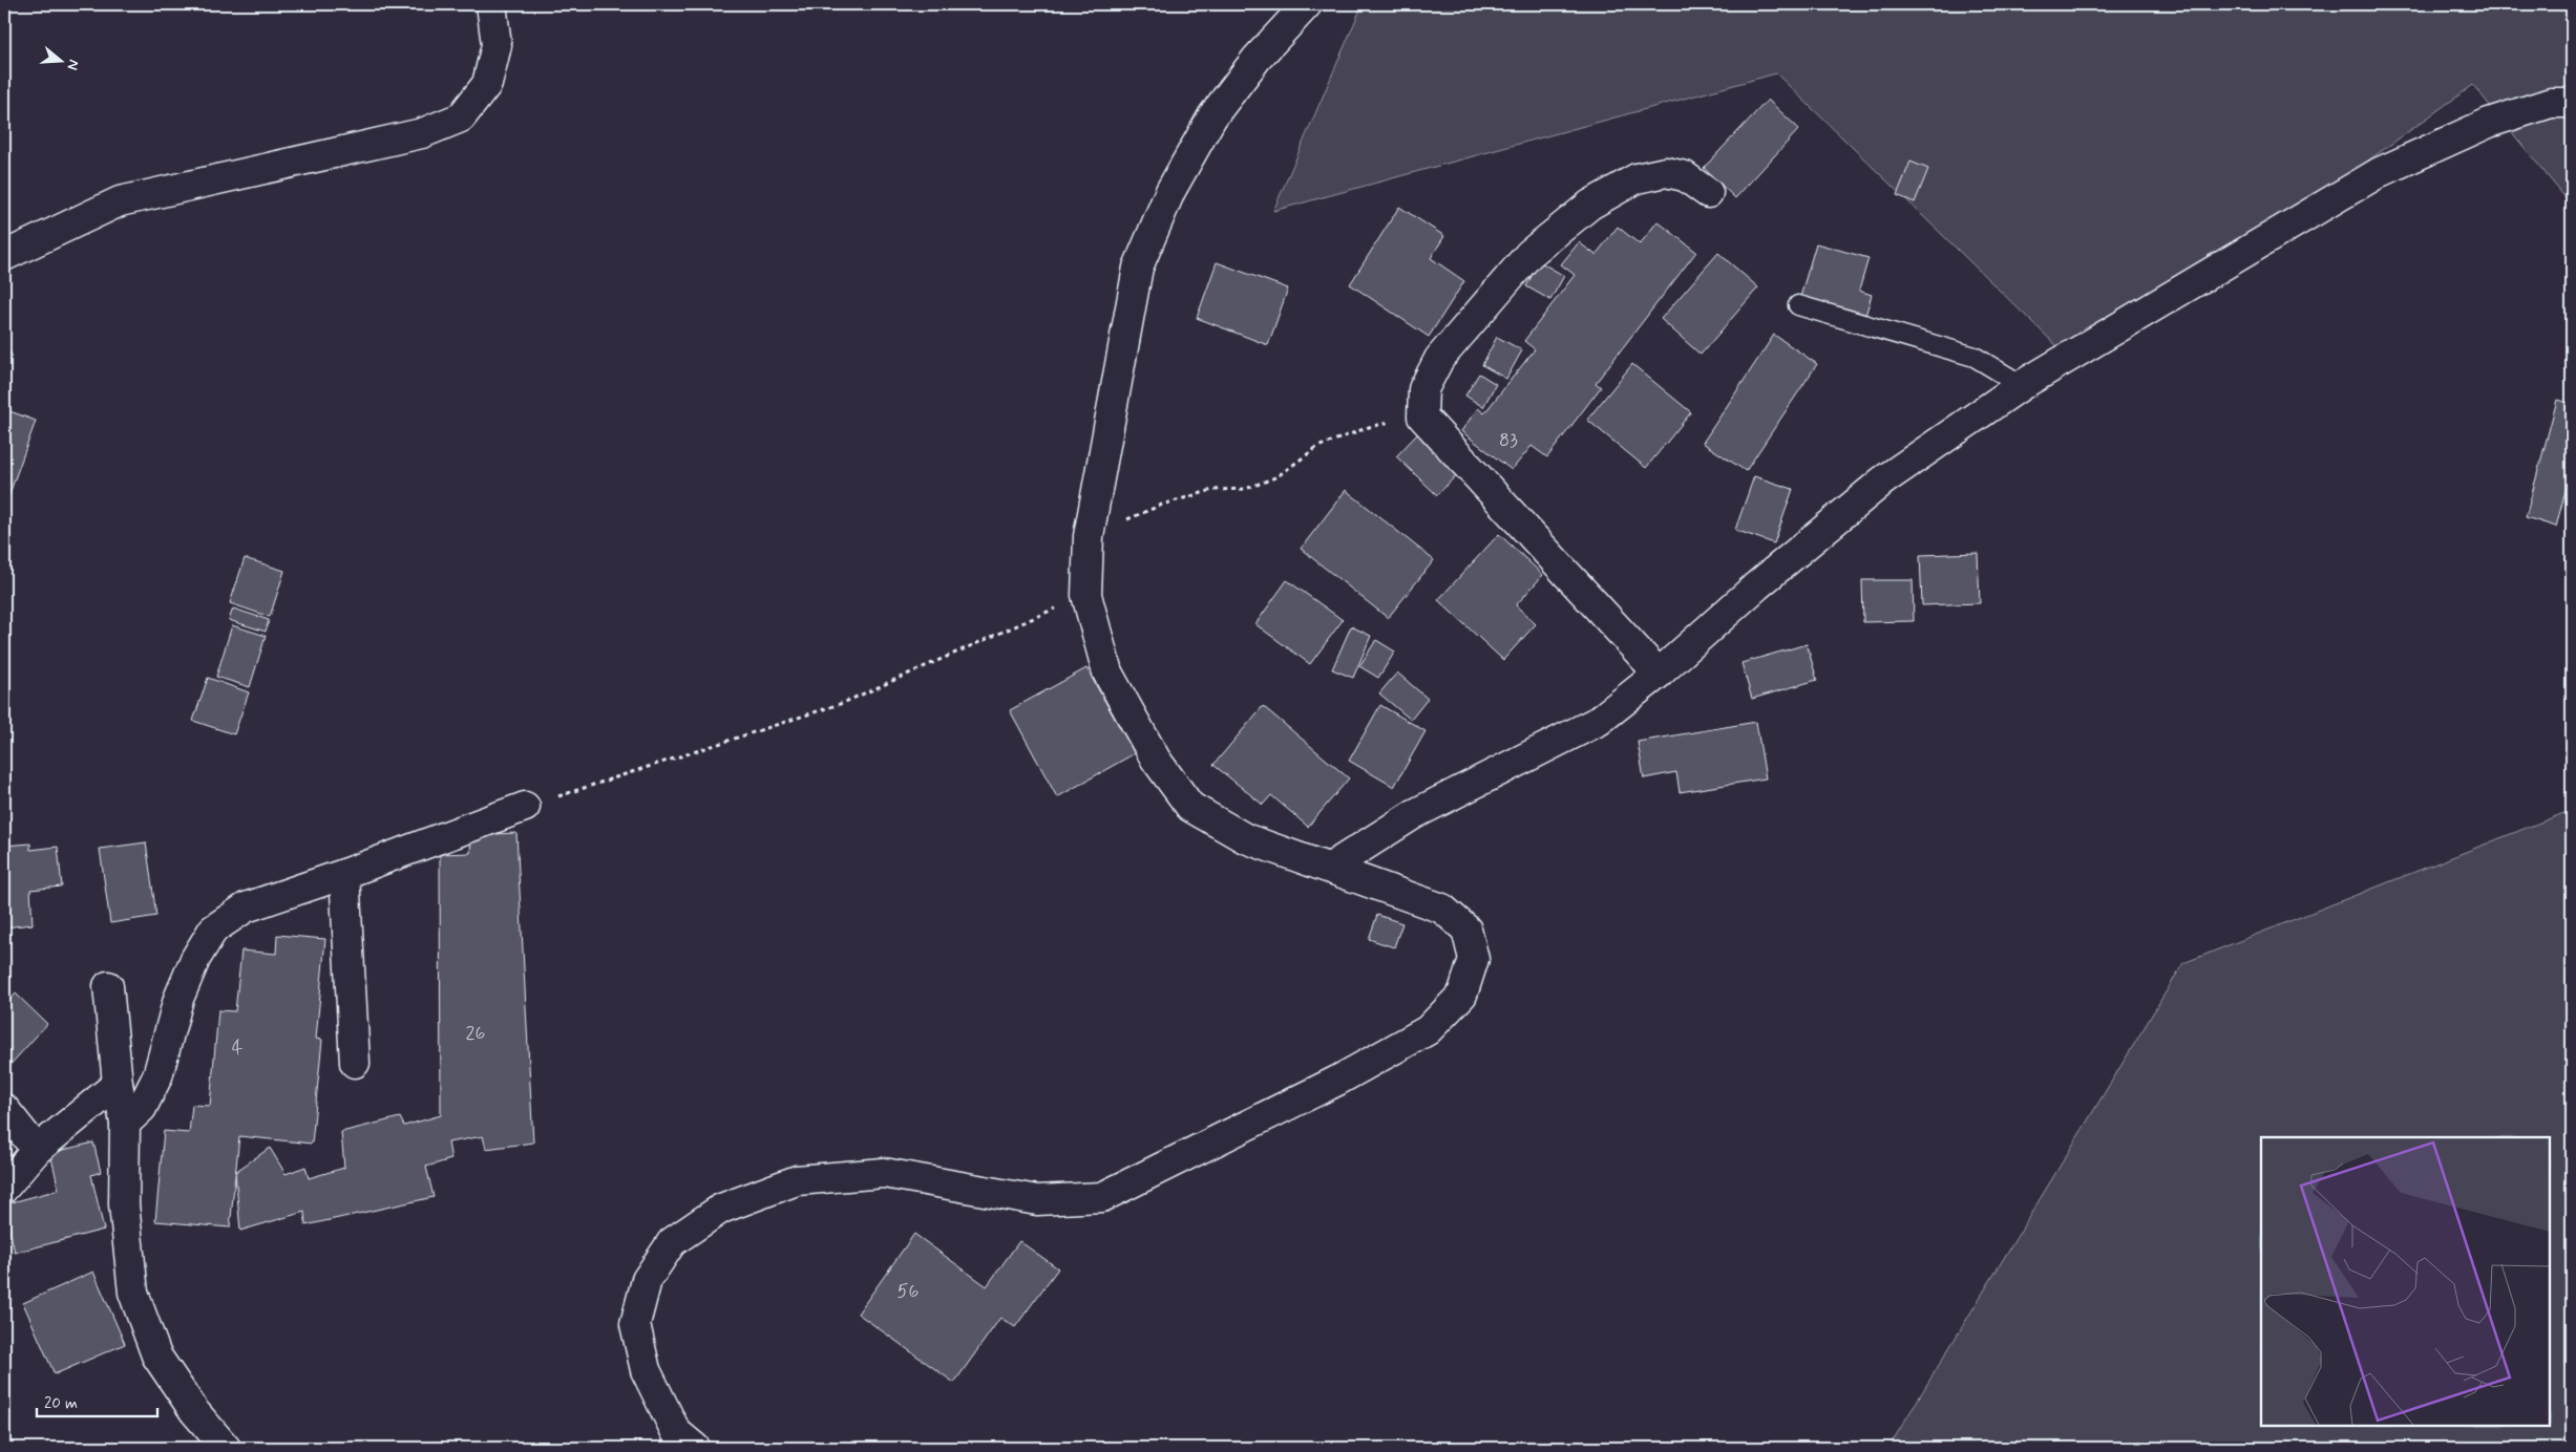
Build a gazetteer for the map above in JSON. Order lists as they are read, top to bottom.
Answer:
{
  "house_numbers": [
    "83",
    "26",
    "4",
    "56"
  ],
  "scale_bar": "20 m",
  "north": "right"
}
